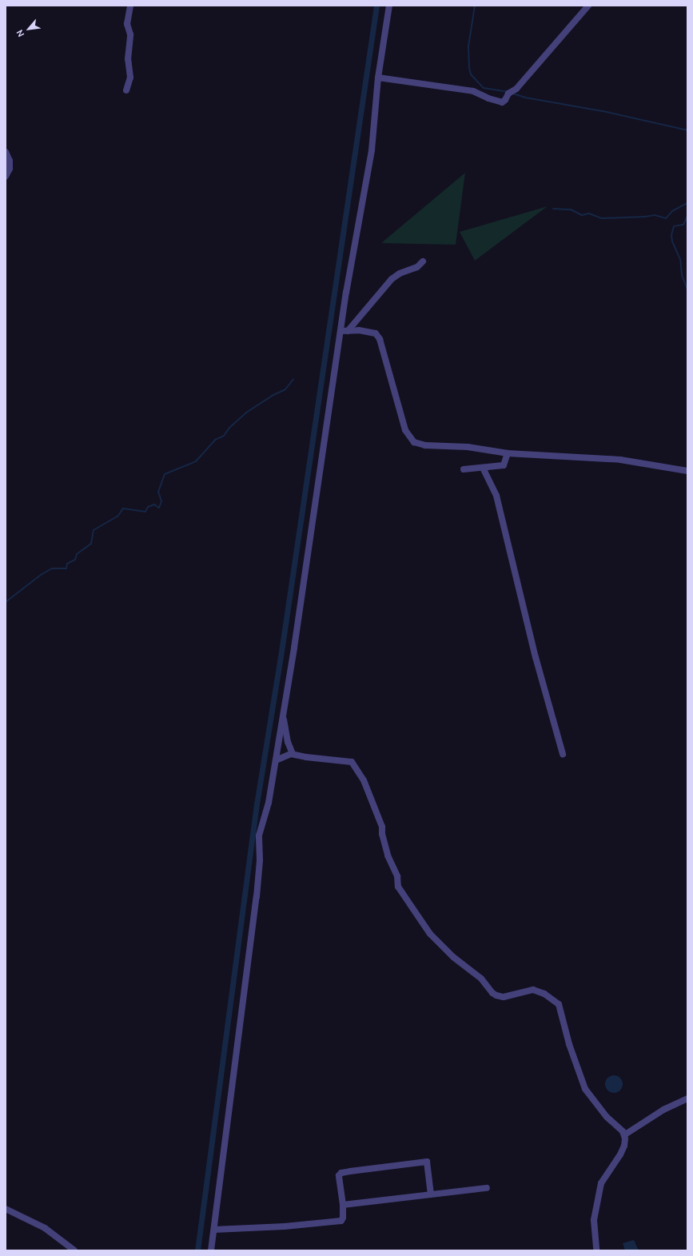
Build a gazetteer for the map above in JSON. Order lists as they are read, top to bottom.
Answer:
{
  "north": "bottom left"
}
